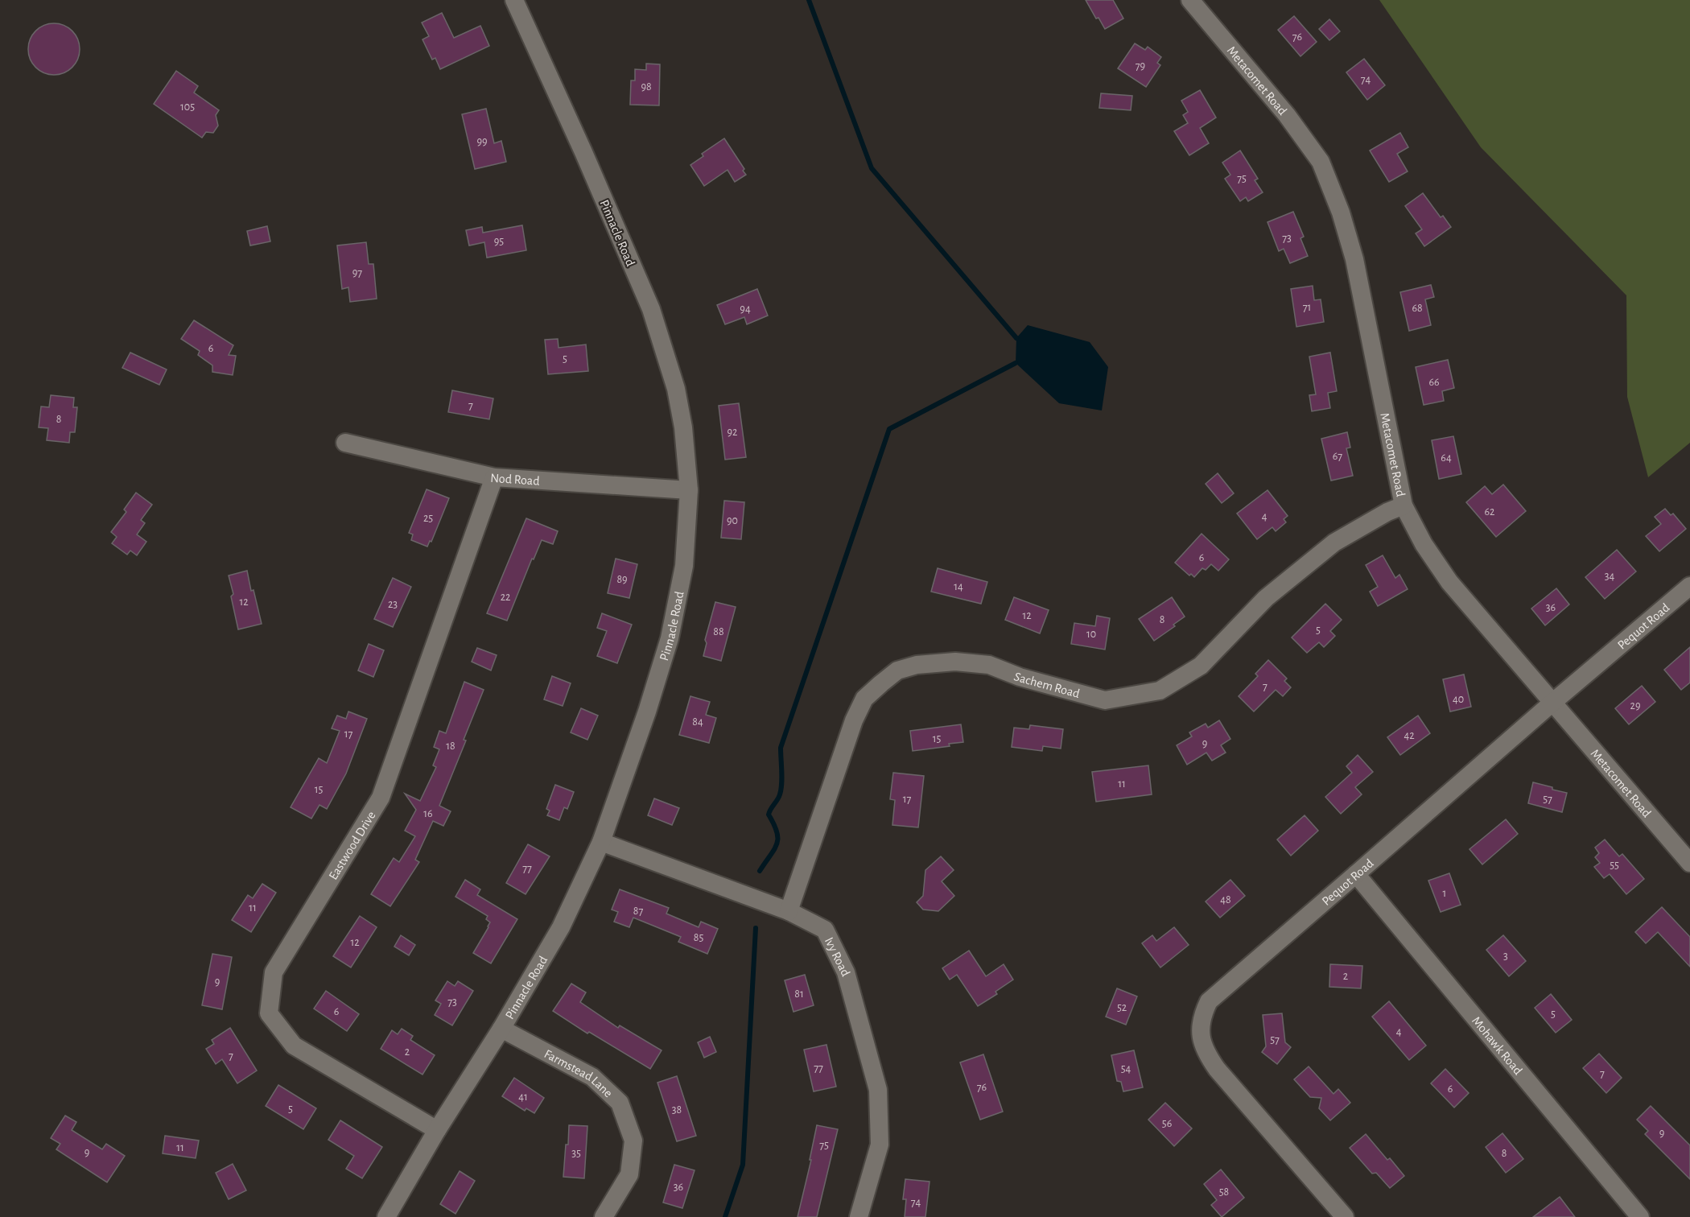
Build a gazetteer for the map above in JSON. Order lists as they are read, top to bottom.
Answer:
{
  "streets": {
    "street": [
      "Metacomet Road",
      "Pinnacle Road",
      "Nod Road",
      "Pequot Road",
      "Sachem Road",
      "Eastwood Drive",
      "Ivy Road",
      "Mohawk Road",
      "Farmstead Lane"
    ]
  },
  "crossings": [
    ["Metacomet Road", "Pequot Road"],
    ["Metacomet Road", "Sachem Road"],
    ["Pinnacle Road", "Nod Road"],
    ["Pinnacle Road", "Eastwood Drive"],
    ["Pinnacle Road", "Ivy Road"],
    ["Pinnacle Road", "Farmstead Lane"],
    ["Nod Road", "Eastwood Drive"],
    ["Pequot Road", "Mohawk Road"],
    ["Sachem Road", "Ivy Road"]
  ],
  "house_numbers": [
    "76",
    "79",
    "74",
    "98",
    "105",
    "99",
    "75",
    "73",
    "95",
    "97",
    "71",
    "68",
    "94",
    "6",
    "5",
    "66",
    "7",
    "8",
    "92",
    "67",
    "64",
    "62",
    "4",
    "25",
    "90",
    "6",
    "34",
    "89",
    "14",
    "22",
    "12",
    "23",
    "36",
    "12",
    "8",
    "5",
    "88",
    "10",
    "7",
    "40",
    "29",
    "84",
    "17",
    "42",
    "15",
    "9",
    "18",
    "11",
    "15",
    "17",
    "57",
    "16",
    "55",
    "77",
    "1",
    "48",
    "11",
    "87",
    "85",
    "12",
    "3",
    "2",
    "9",
    "81",
    "73",
    "52",
    "6",
    "5",
    "4",
    "57",
    "2",
    "7",
    "77",
    "54",
    "7",
    "76",
    "6",
    "41",
    "5",
    "38",
    "56",
    "9",
    "75",
    "11",
    "9",
    "35",
    "8",
    "36",
    "58",
    "74"
  ]
}
